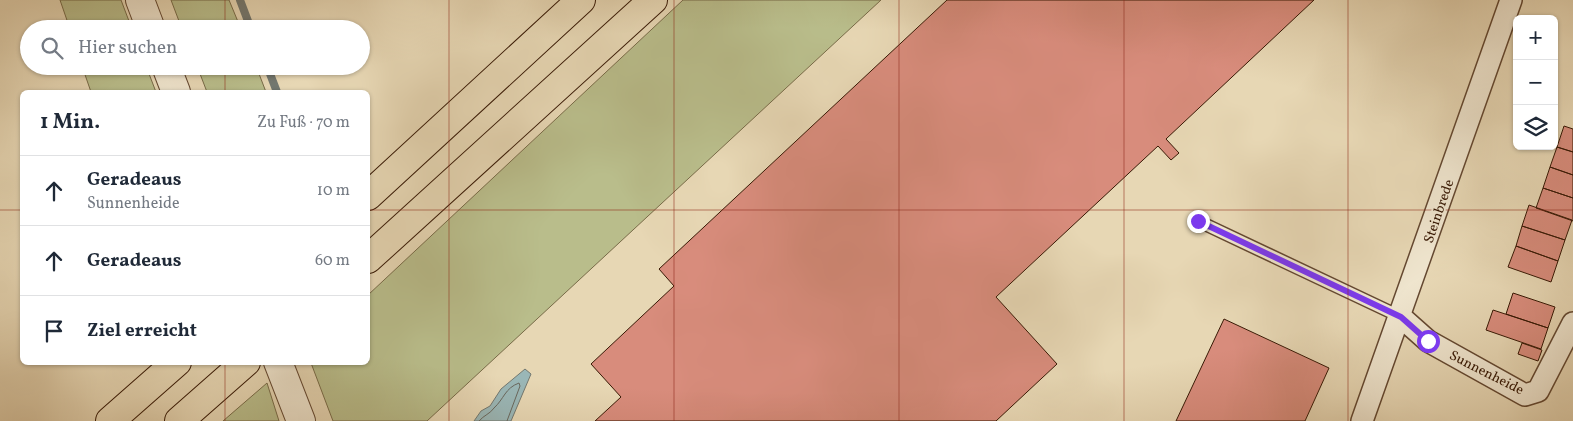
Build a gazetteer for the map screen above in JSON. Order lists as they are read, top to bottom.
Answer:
{
  "streets": {
    "street": ["Steinbrede", "Sunnenheide"]
  },
  "crossings": [
    ["Steinbrede", "Sunnenheide"]
  ],
  "page": {
    "map_buttons": ["+", "−"],
    "search": "Hier suchen",
    "heading": ["1 Min.", "Zu Fuß · 70 m"],
    "list": [
      ["Geradeaus", "Sunnenheide", "10 m"],
      ["Geradeaus", "60 m"],
      "Ziel erreicht"
    ]
  }
}
